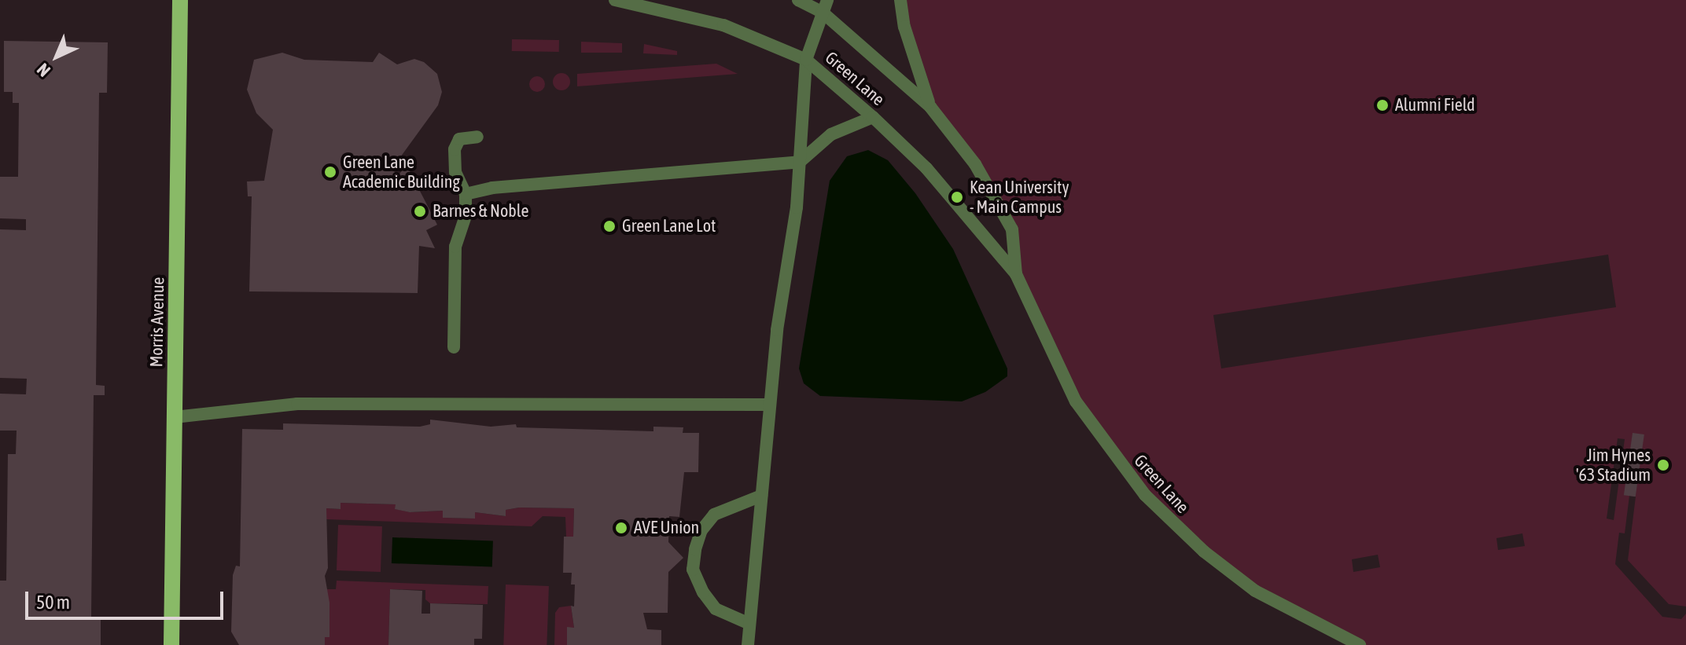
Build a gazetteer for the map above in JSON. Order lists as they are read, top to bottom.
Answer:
{
  "streets": {
    "main road": ["Morris Avenue"],
    "street": ["Green Lane"]
  },
  "places": [
    "Alumni Field",
    "Green Lane Academic Building",
    "Kean University - Main Campus",
    "Barnes & Noble",
    "Green Lane Lot",
    "Jim Hynes '63 Stadium",
    "AVE Union"
  ],
  "scale_bar": "50 m",
  "north": "bottom left"
}
